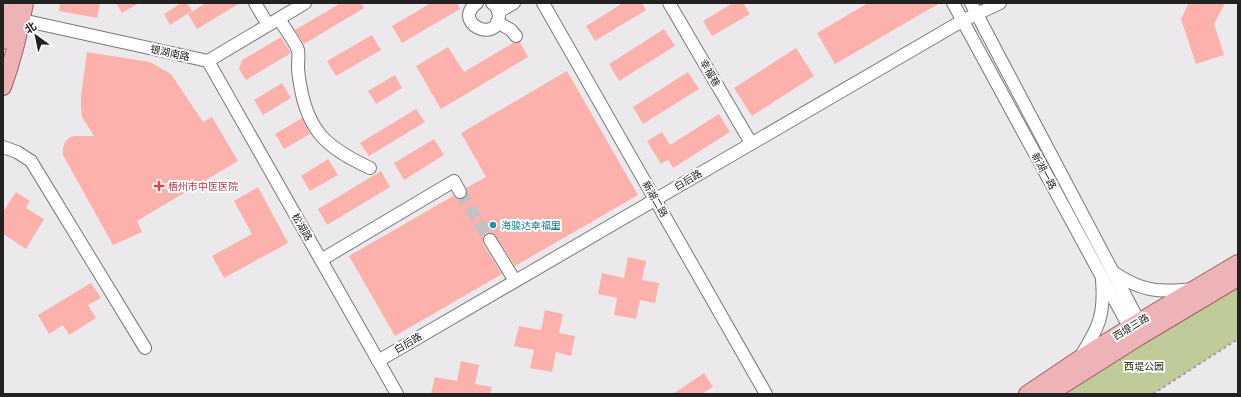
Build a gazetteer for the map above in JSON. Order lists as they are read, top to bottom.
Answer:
{
  "streets": {
    "main road": ["西堤三路"],
    "street": [
      "银湖南路",
      "幸福巷",
      "新湖一路",
      "白后路",
      "新湖二路",
      "松湖路"
    ]
  },
  "crossings": [
    ["银湖南路", "松湖路"],
    ["幸福巷", "白后路"],
    ["新湖一路", "白后路"],
    ["新湖一路", "西堤三路"],
    ["白后路", "新湖二路"],
    ["白后路", "松湖路"]
  ],
  "parks": ["西堤公园"],
  "places": {
    "health": ["梧州市中医医院"],
    "other": ["海骏达幸福里"]
  },
  "north": "top left"
}
